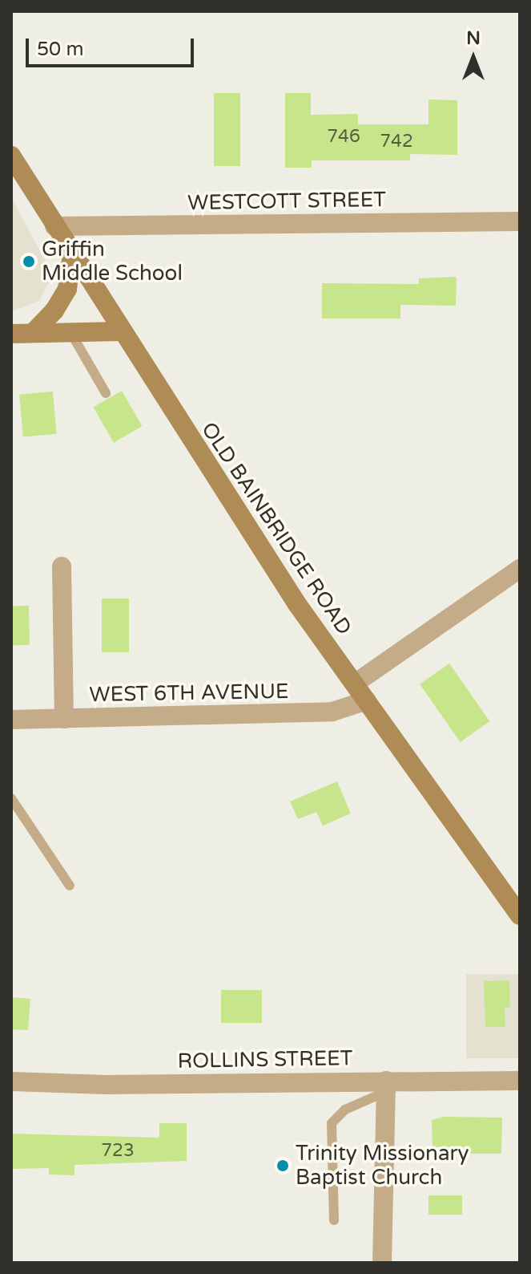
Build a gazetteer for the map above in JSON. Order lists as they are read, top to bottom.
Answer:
{
  "streets": {
    "main road": ["OLD BAINBRIDGE ROAD"],
    "street": ["WESTCOTT STREET", "WEST 6TH AVENUE", "ROLLINS STREET"]
  },
  "crossings": [
    ["WESTCOTT STREET", "OLD BAINBRIDGE ROAD"],
    ["OLD BAINBRIDGE ROAD", "WEST 6TH AVENUE"]
  ],
  "places": ["Griffin Middle School", "Trinity Missionary Baptist Church"],
  "house_numbers": ["746", "742", "723"],
  "scale_bar": "50 m",
  "north": "top"
}
